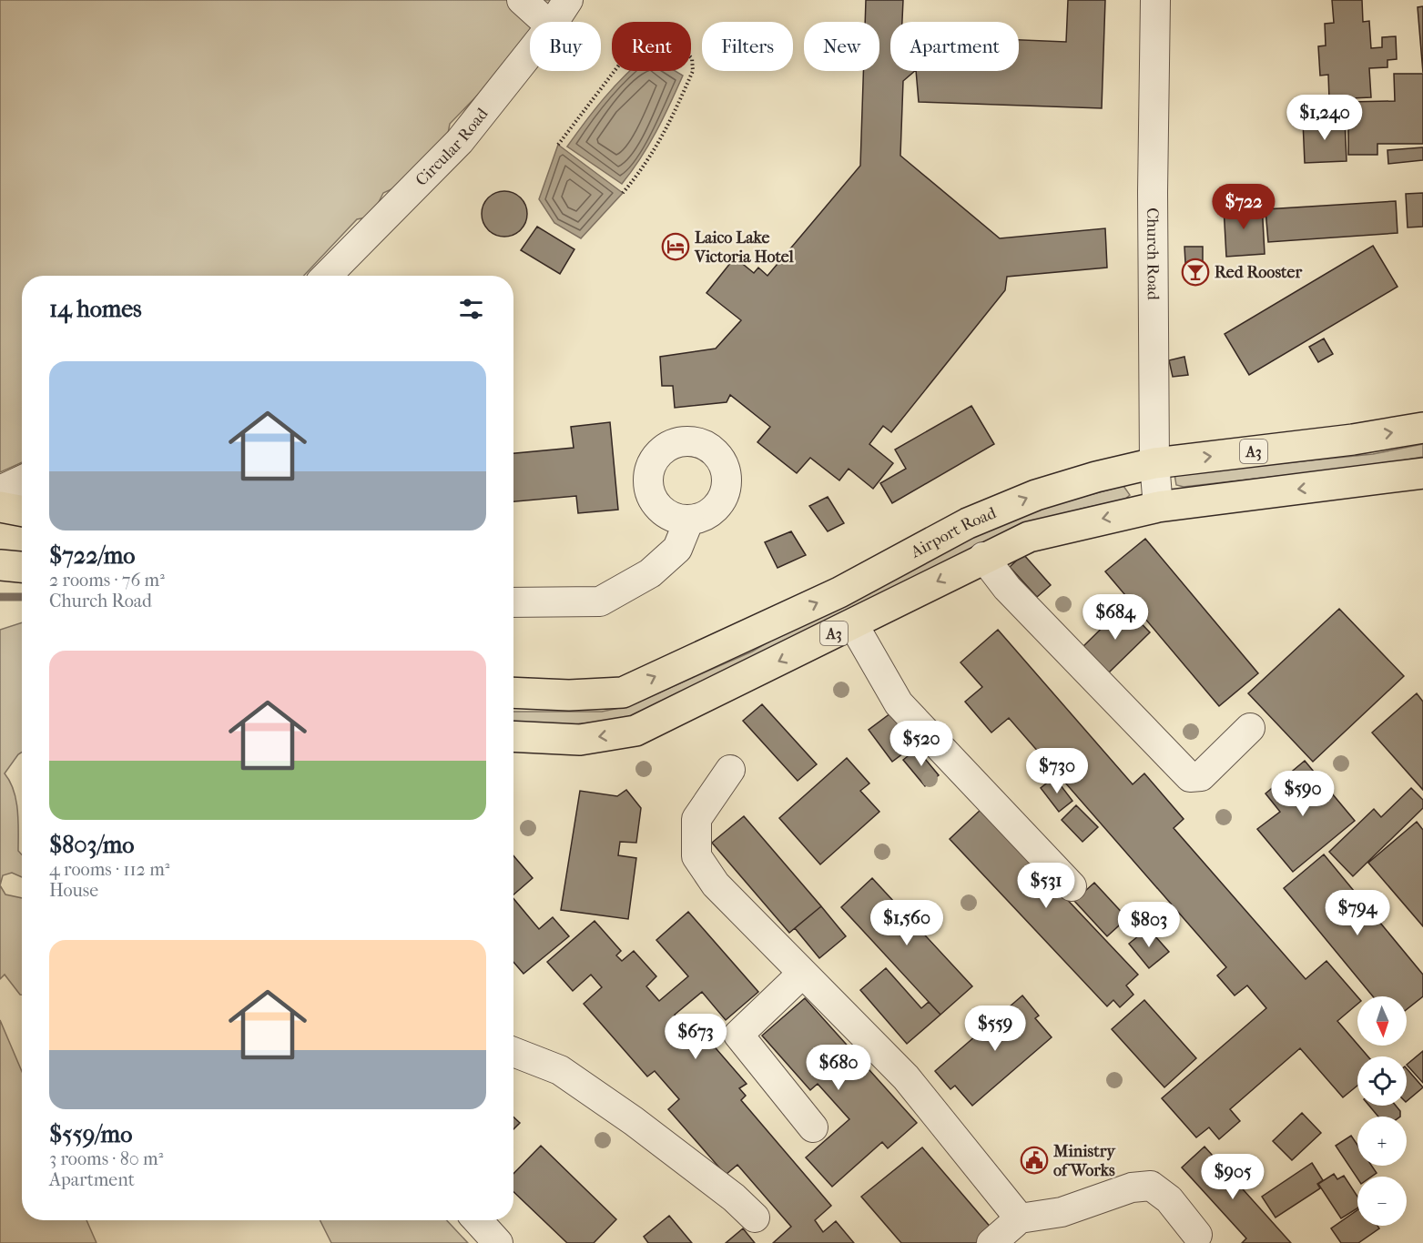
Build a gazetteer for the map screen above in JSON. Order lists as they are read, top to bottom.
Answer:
{
  "streets": {
    "highway": ["A3", "Airport Road"],
    "street": ["Circular Road", "Church Road"]
  },
  "crossings": [
    ["Church Road", "A3"],
    ["Church Road", "Airport Road"]
  ],
  "places": {
    "hotel": ["Laico Lake Victoria Hotel"],
    "bar": ["Red Rooster"],
    "public building": ["Ministry of Works"]
  },
  "north": "bottom",
  "page": {
    "chip": [
      "Buy",
      "Rent",
      "Filters",
      "New",
      "Apartment"
    ],
    "price": [
      "$1,240",
      "$722",
      "$684",
      "$520",
      "$730",
      "$590",
      "$531",
      "$794",
      "$1,560",
      "$803",
      "$559",
      "$673",
      "$680",
      "$905"
    ],
    "heading": "14 homes",
    "list": [
      {
        "name": "$722/mo",
        "note": "2 rooms · 76 m² · Church Road"
      },
      {
        "name": "$803/mo",
        "note": "4 rooms · 112 m² · House"
      },
      {
        "name": "$559/mo",
        "note": "3 rooms · 80 m² · Apartment"
      }
    ],
    "map_buttons": ["+", "−"]
  }
}
